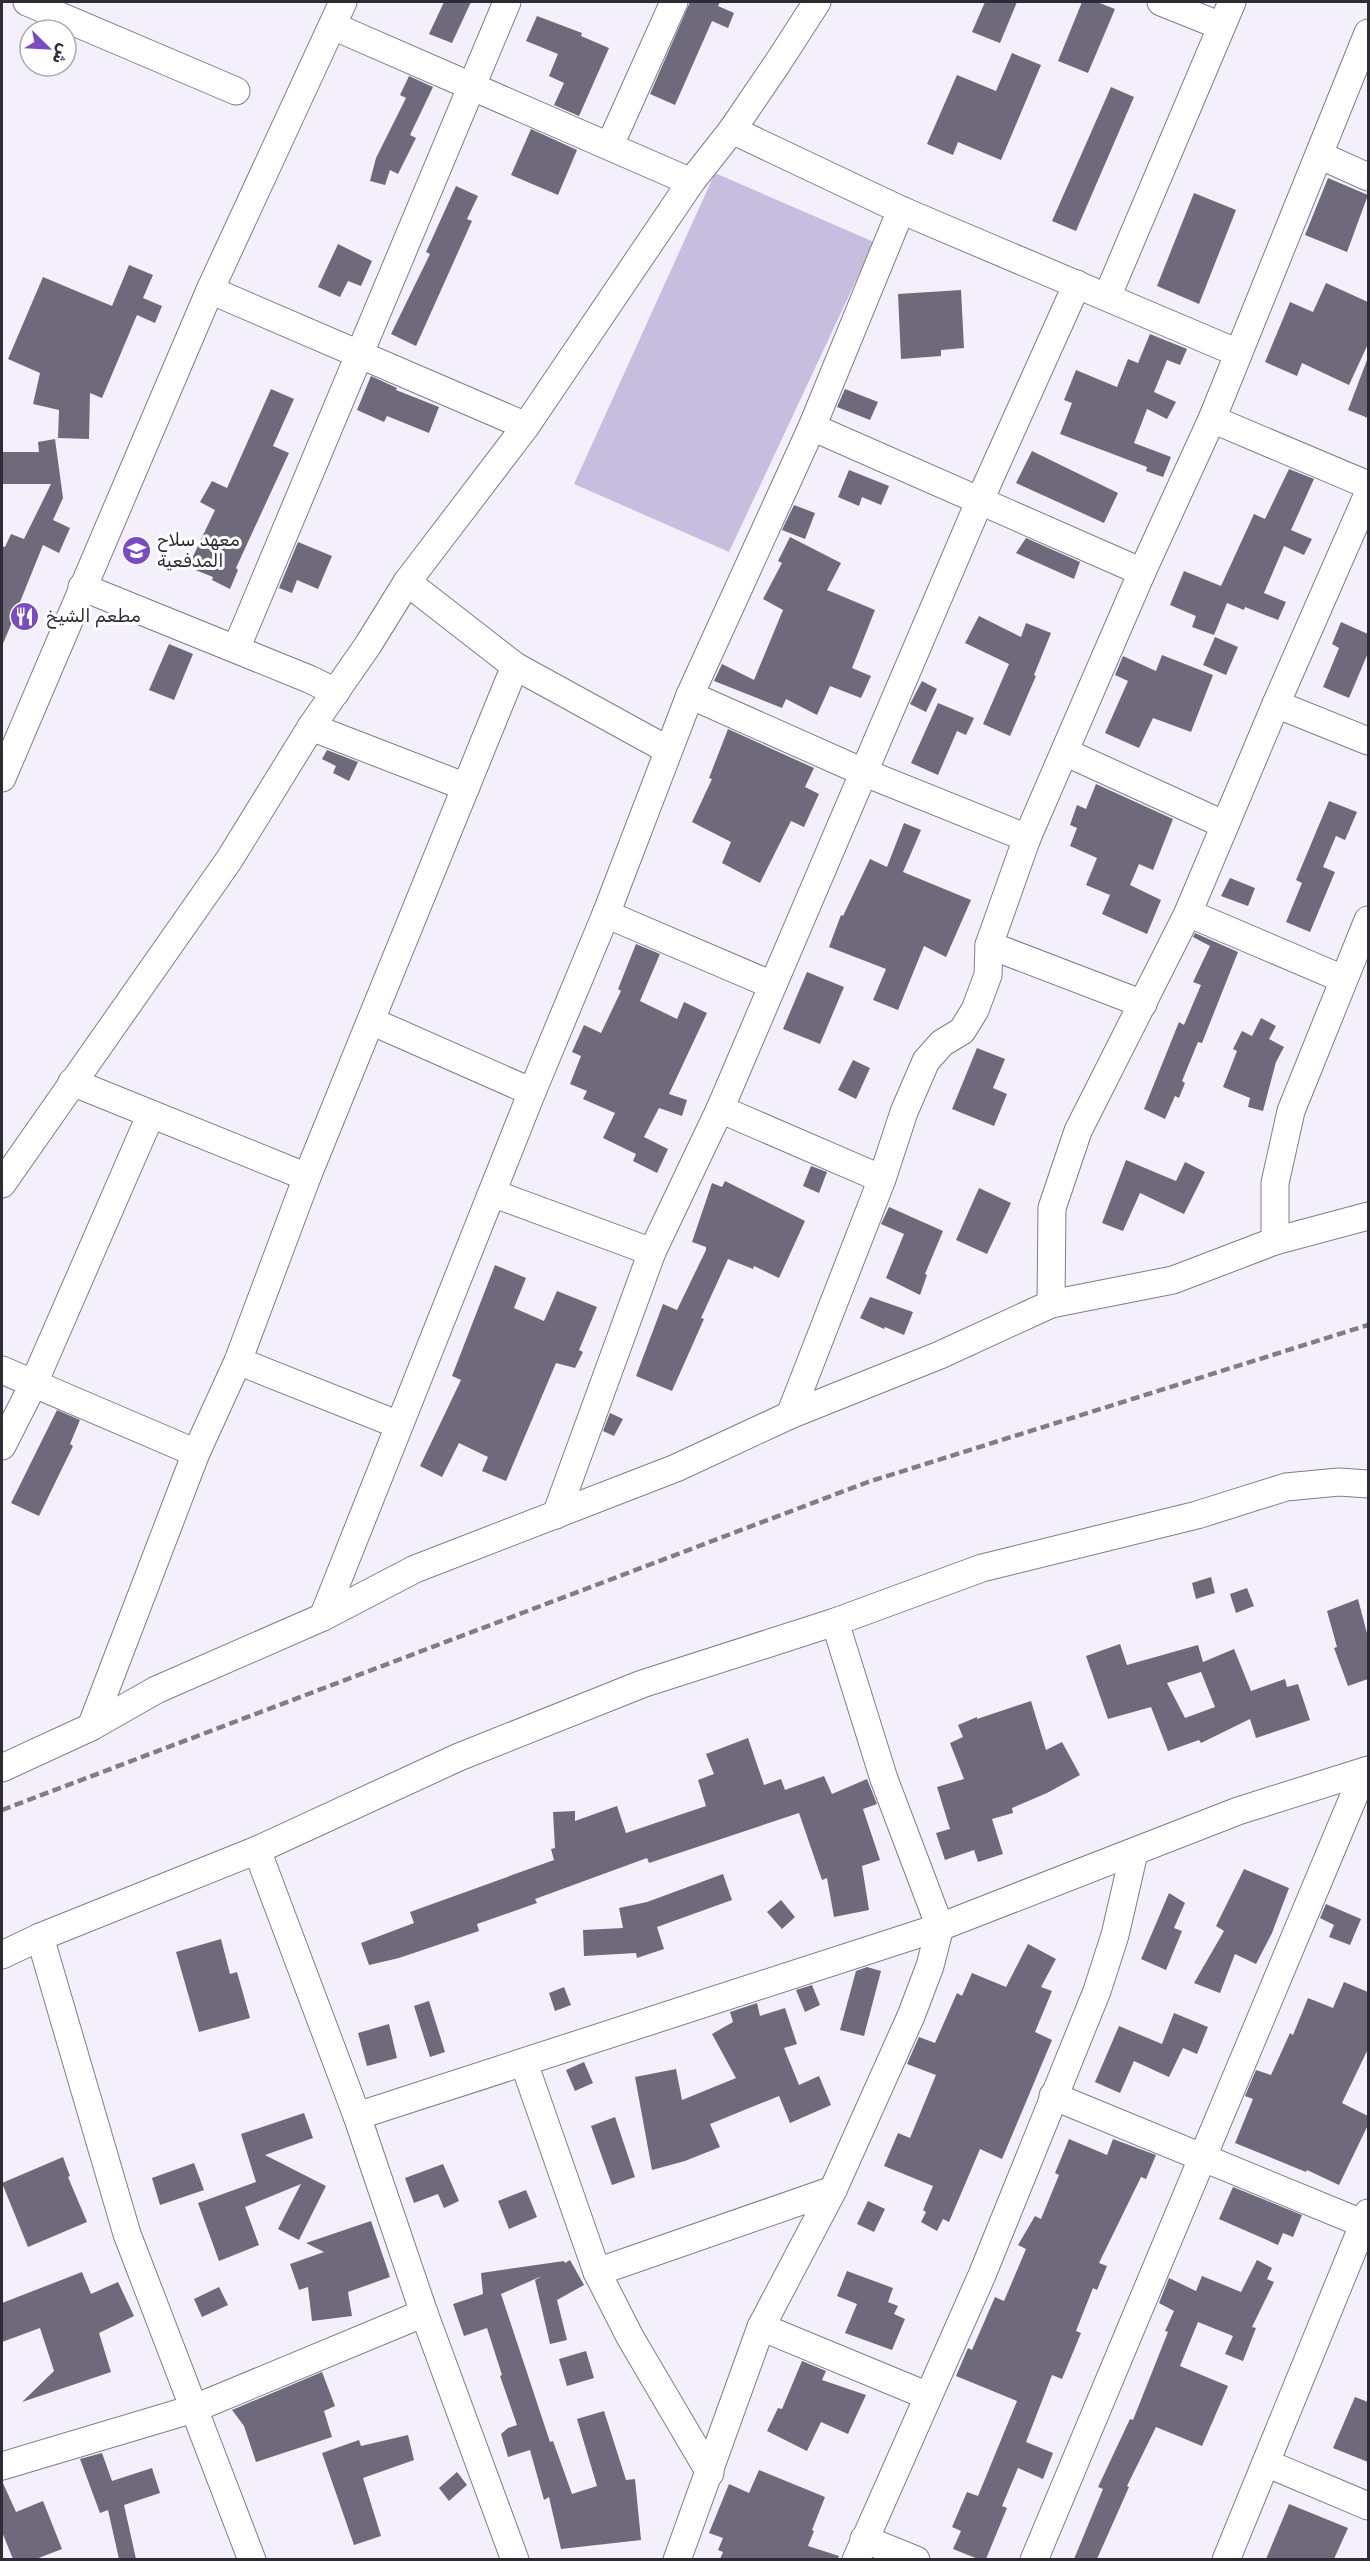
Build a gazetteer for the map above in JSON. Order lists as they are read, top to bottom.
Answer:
{
  "places": {
    "school or university": ["معهد سلاح المدفعية"],
    "restaurant": ["مطعم الشيخ"]
  },
  "north": "bottom right"
}
